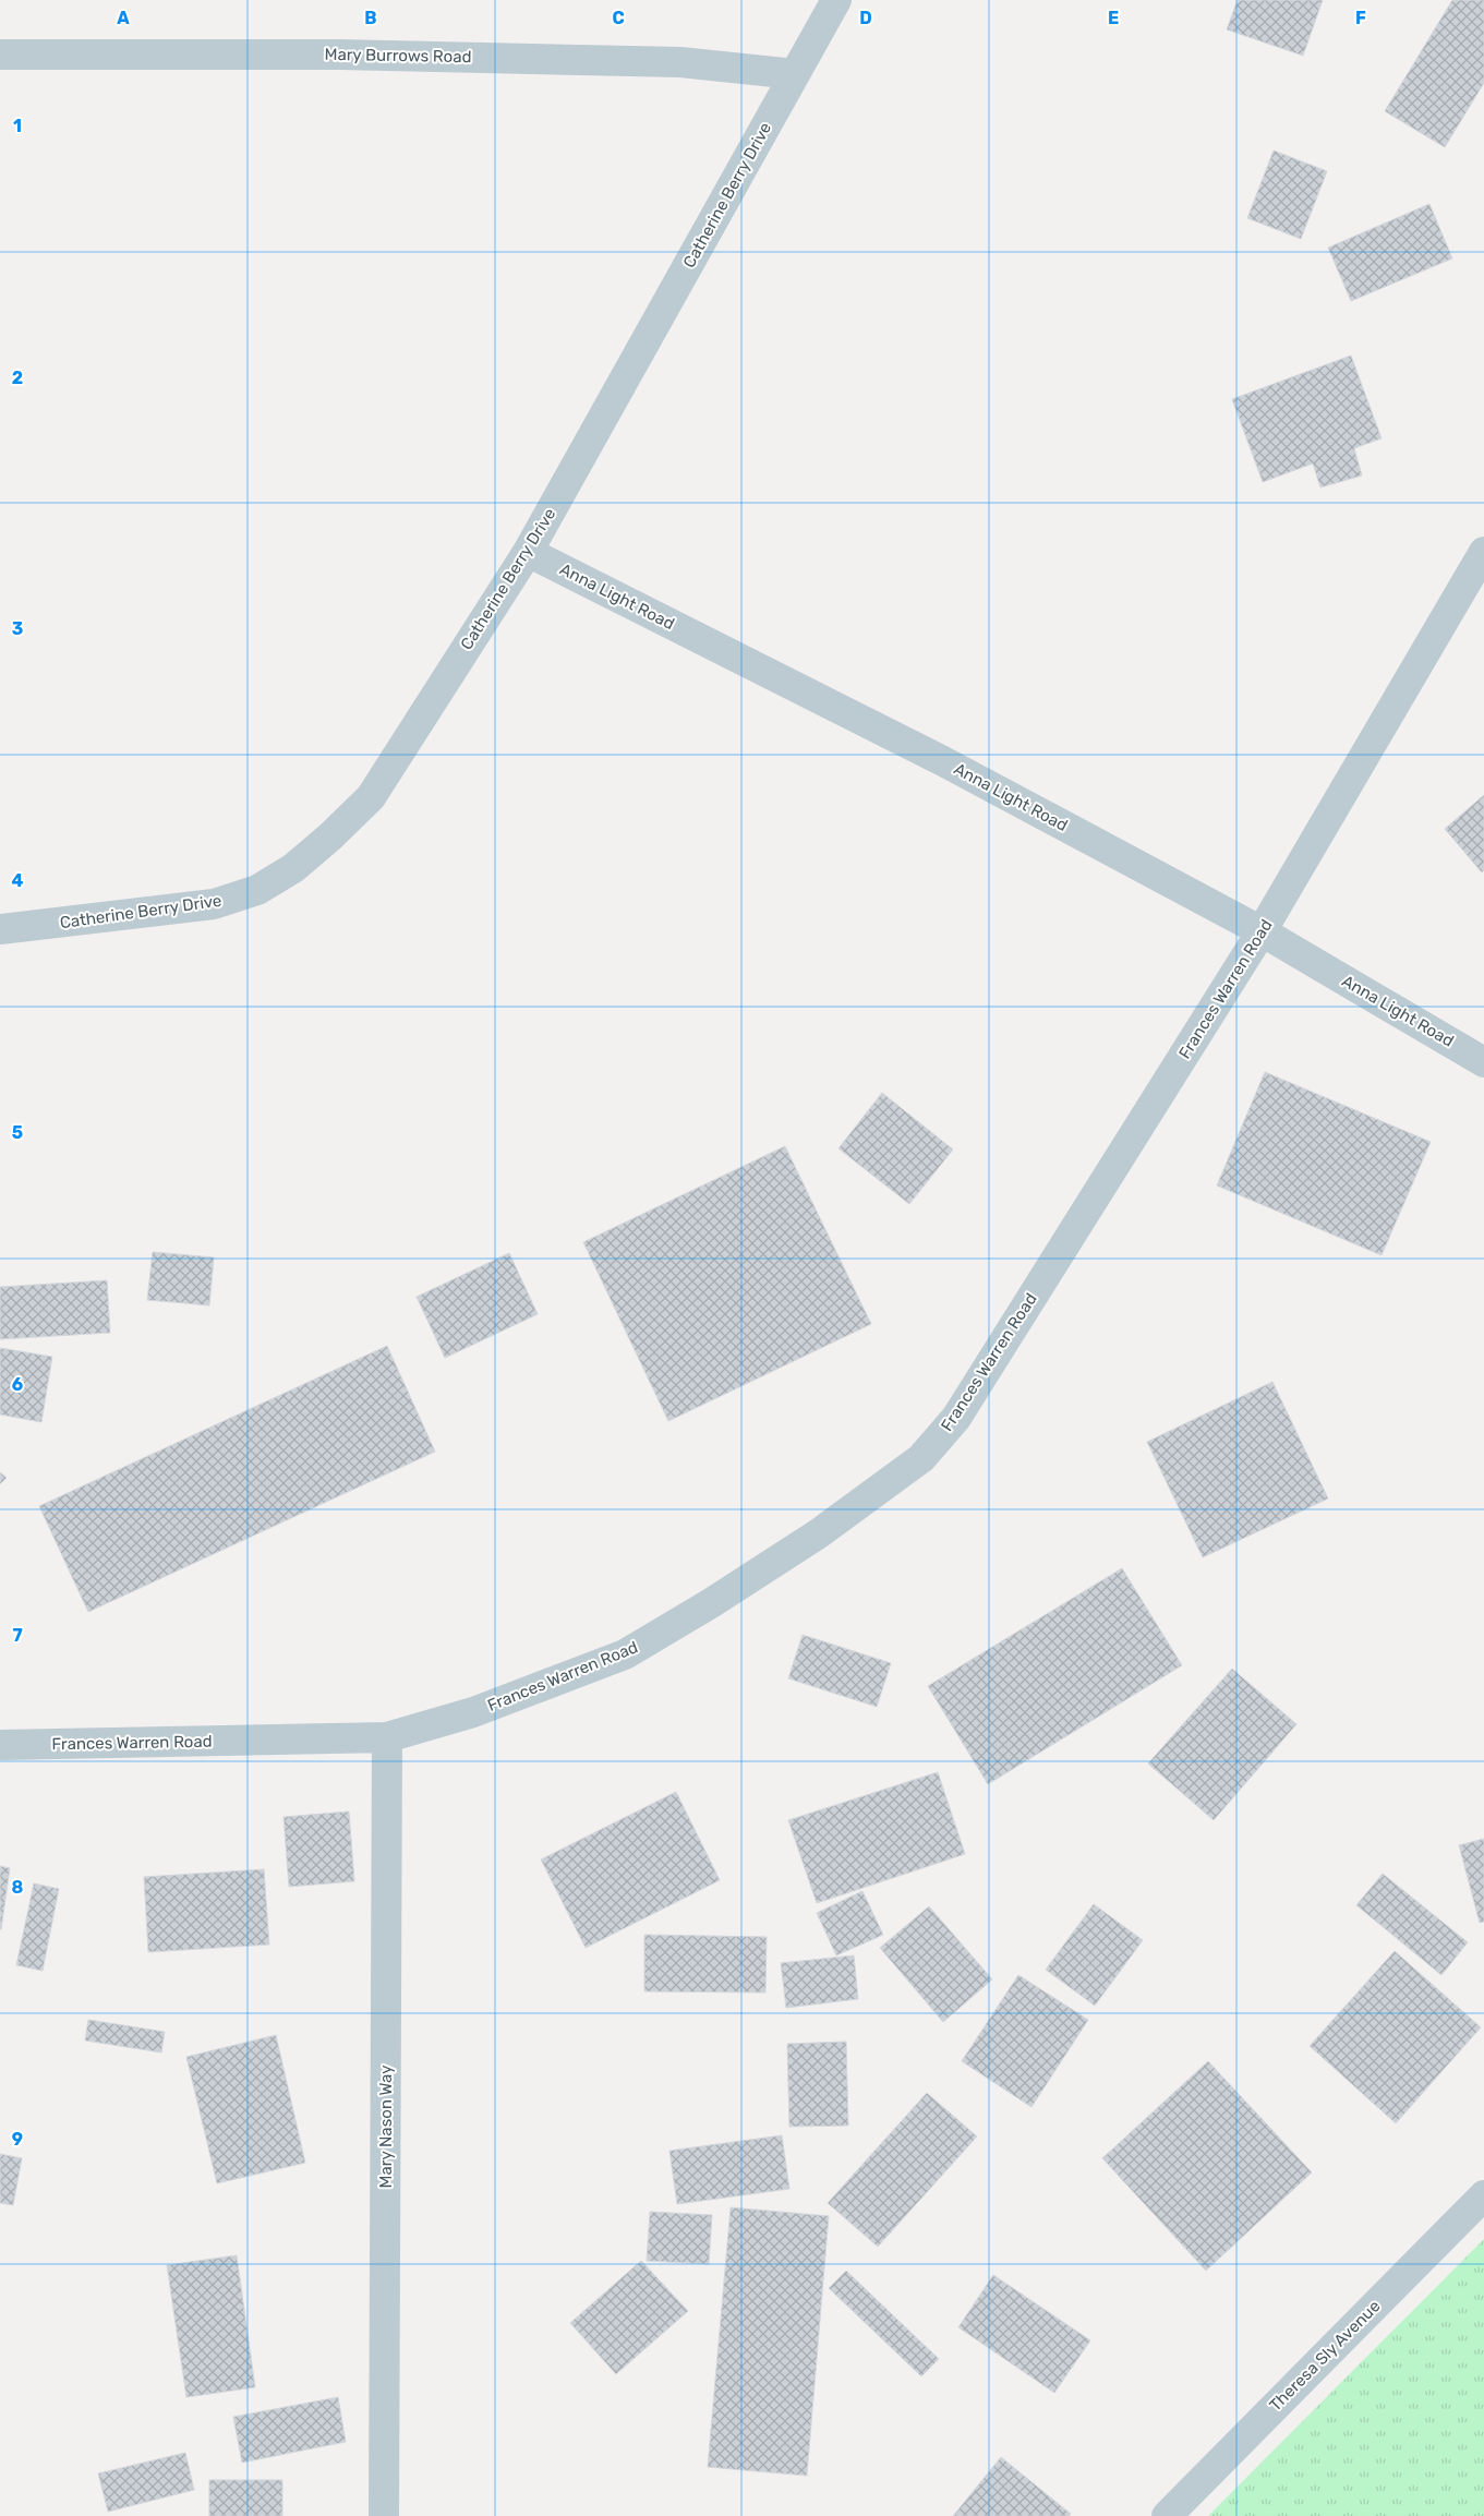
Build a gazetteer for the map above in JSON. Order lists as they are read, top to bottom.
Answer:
{
  "streets": {
    "street": [
      "Mary Burrows Road",
      "Catherine Berry Drive",
      "Anna Light Road",
      "Frances Warren Road",
      "Mary Nason Way",
      "Theresa Sly Avenue"
    ]
  },
  "crossings": [
    ["Mary Burrows Road", "Catherine Berry Drive"],
    ["Catherine Berry Drive", "Anna Light Road"],
    ["Anna Light Road", "Frances Warren Road"],
    ["Frances Warren Road", "Mary Nason Way"]
  ],
  "grid": {
    "columns": [
      "A",
      "B",
      "C",
      "D",
      "E",
      "F"
    ],
    "rows": [
      "1",
      "2",
      "3",
      "4",
      "5",
      "6",
      "7",
      "8",
      "9"
    ]
  }
}
